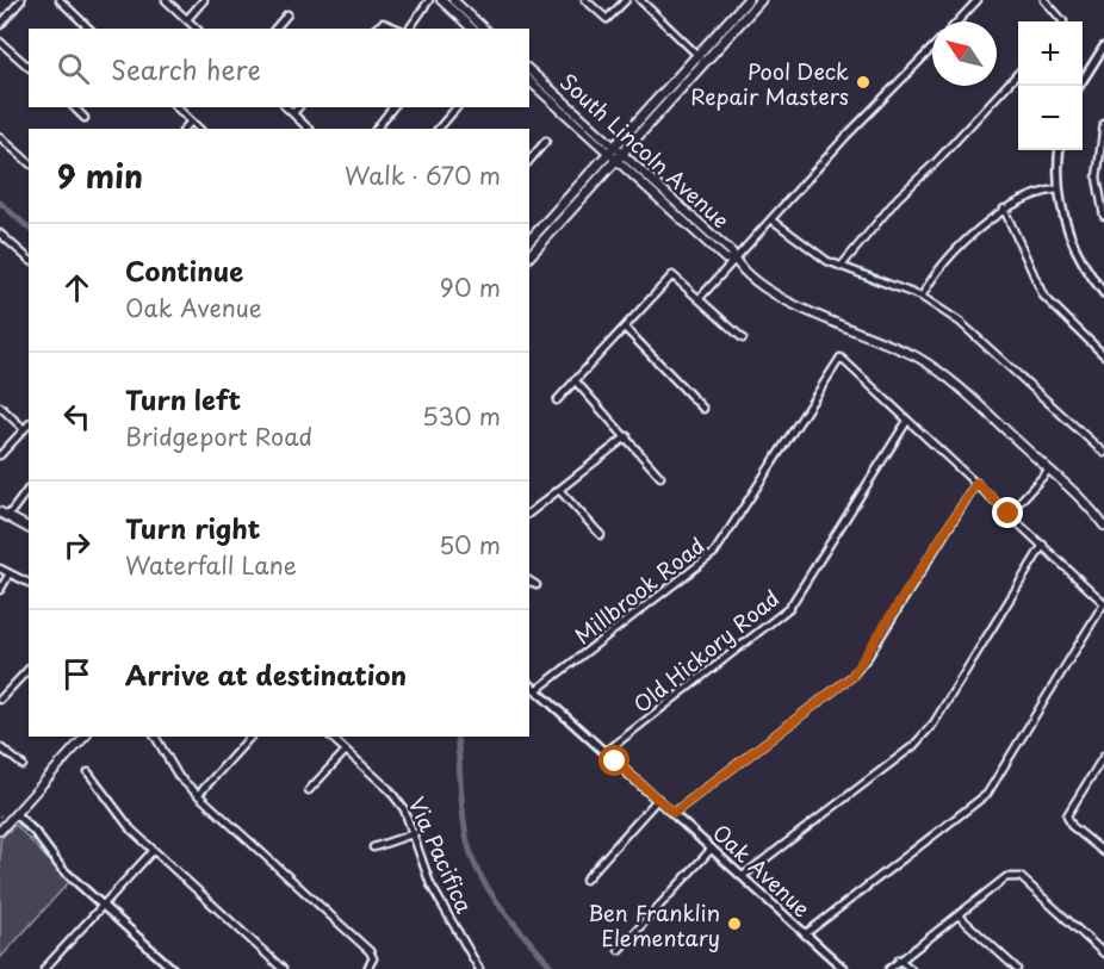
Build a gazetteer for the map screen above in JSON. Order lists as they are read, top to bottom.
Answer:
{
  "streets": {
    "main road": ["South Lincoln Avenue"],
    "street": [
      "Millbrook Road",
      "Old Hickory Road",
      "Via Pacifica",
      "Oak Avenue"
    ]
  },
  "crossings": [
    ["Millbrook Road", "Old Hickory Road"],
    ["Millbrook Road", "Oak Avenue"],
    ["Old Hickory Road", "Oak Avenue"]
  ],
  "places": ["Pool Deck Repair Masters", "Ben Franklin Elementary"],
  "north": "top left",
  "page": {
    "map_buttons": ["+", "−"],
    "search": "Search here",
    "heading": ["9 min", "Walk · 670 m"],
    "list": [
      ["Continue", "Oak Avenue", "90 m"],
      ["Turn left", "Bridgeport Road", "530 m"],
      ["Turn right", "Waterfall Lane", "50 m"],
      "Arrive at destination"
    ]
  }
}
